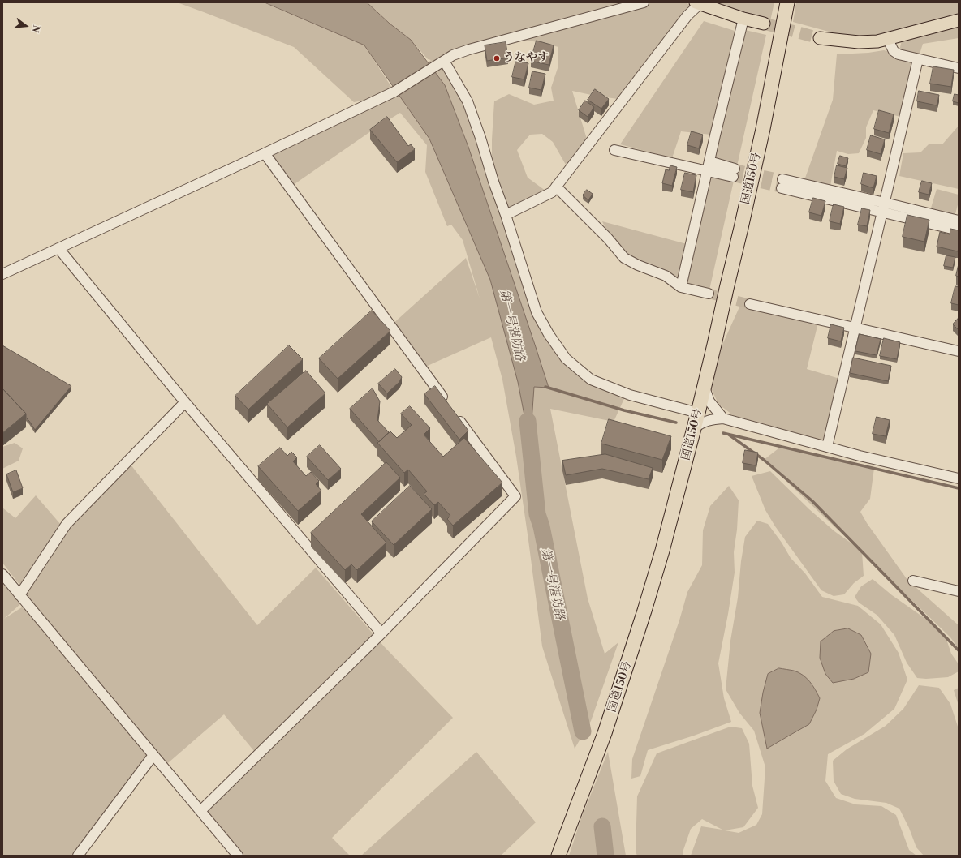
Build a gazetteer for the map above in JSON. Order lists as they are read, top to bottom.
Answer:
{
  "streets": {
    "highway": ["国道150号"]
  },
  "water": ["第一号湛防路"],
  "places": ["うなやす"],
  "north": "right"
}
